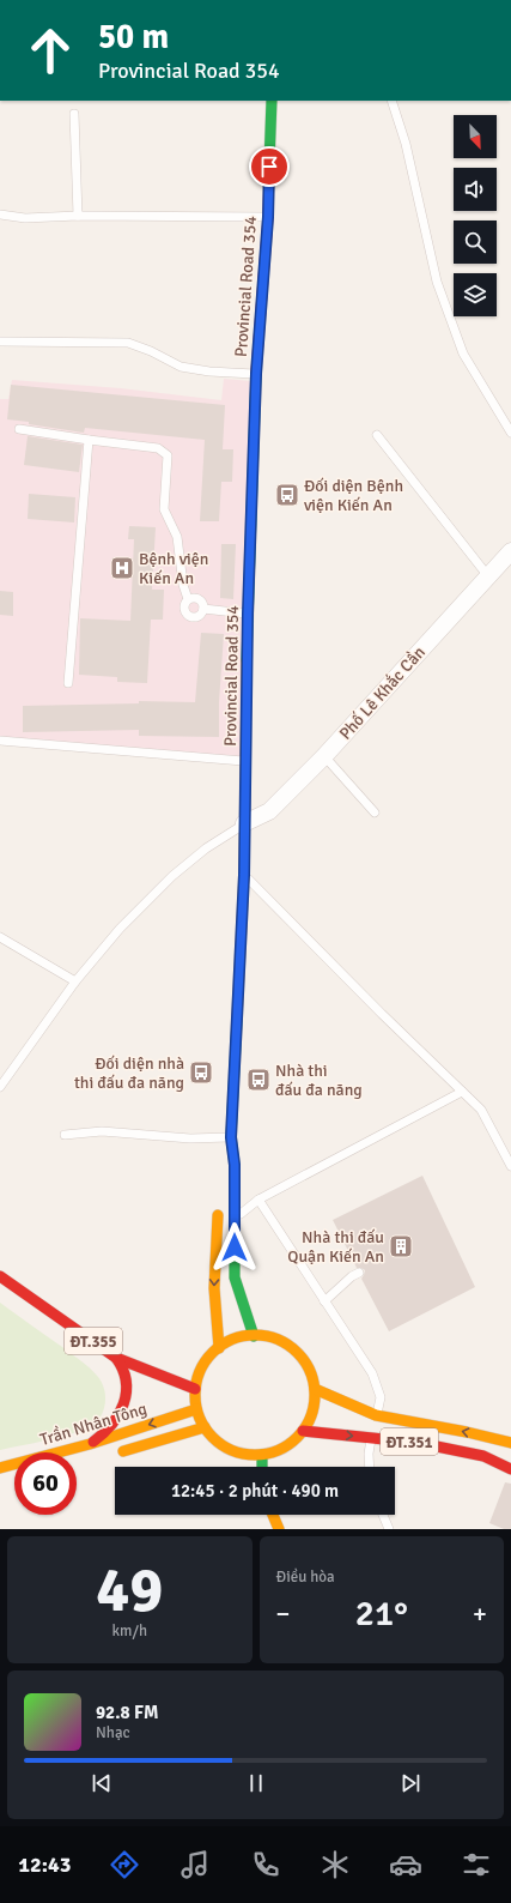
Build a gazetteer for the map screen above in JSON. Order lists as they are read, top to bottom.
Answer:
{
  "streets": {
    "main road": [
      "Provincial Road 354",
      "ĐT.355",
      "Trần Nhân Tông",
      "ĐT.351"
    ],
    "street": ["Phố Lê Khắc Cần"]
  },
  "crossings": [
    ["Provincial Road 354", "Phố Lê Khắc Cần"],
    ["ĐT.355", "Trần Nhân Tông"],
    ["ĐT.355", "ĐT.351"],
    ["Trần Nhân Tông", "ĐT.351"]
  ],
  "places": {
    "bus stop": ["Đối diện Bệnh viện Kiến An", "Đối diện nhà thi đấu đa năng", "Nhà thi đấu đa năng"],
    "hospital": ["Bệnh viện Kiến An"],
    "building": ["Nhà thi đấu Quận Kiến An"]
  },
  "north": "bottom right",
  "page": {
    "turn": ["50 m", "Provincial Road 354"],
    "limit": "60",
    "trip": "12:45 · 2 phút · 490 m",
    "tile": [
      ["49", "km/h"],
      "Điều hòa"
    ],
    "heat": ["−", "21°", "+"],
    "song": ["92.8 FM", "Nhạc"],
    "tabs": "12:43"
  }
}
